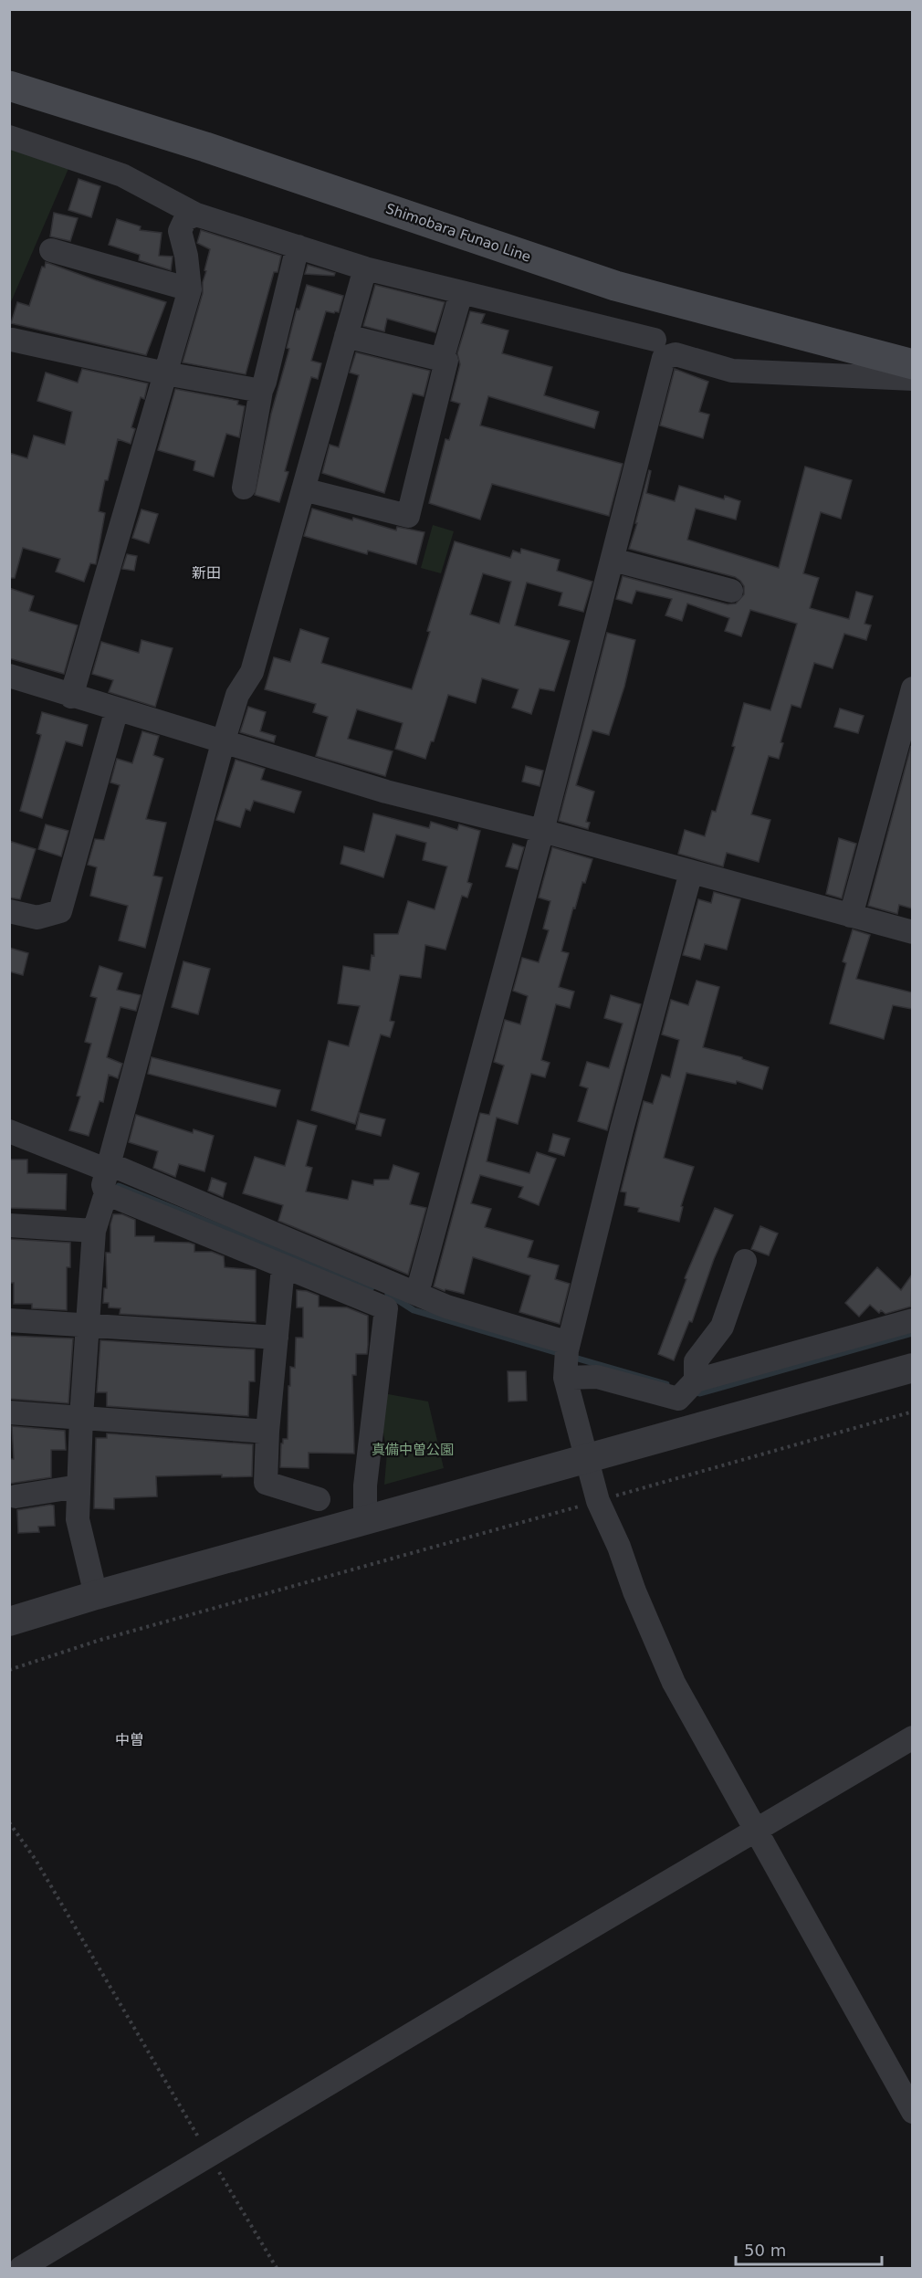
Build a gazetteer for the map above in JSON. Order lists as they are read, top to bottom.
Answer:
{
  "streets": {
    "main road": ["Shimobara Funao Line"]
  },
  "districts": ["新田", "中曽"],
  "parks": ["真備中曽公園"],
  "scale_bar": "50 m"
}
